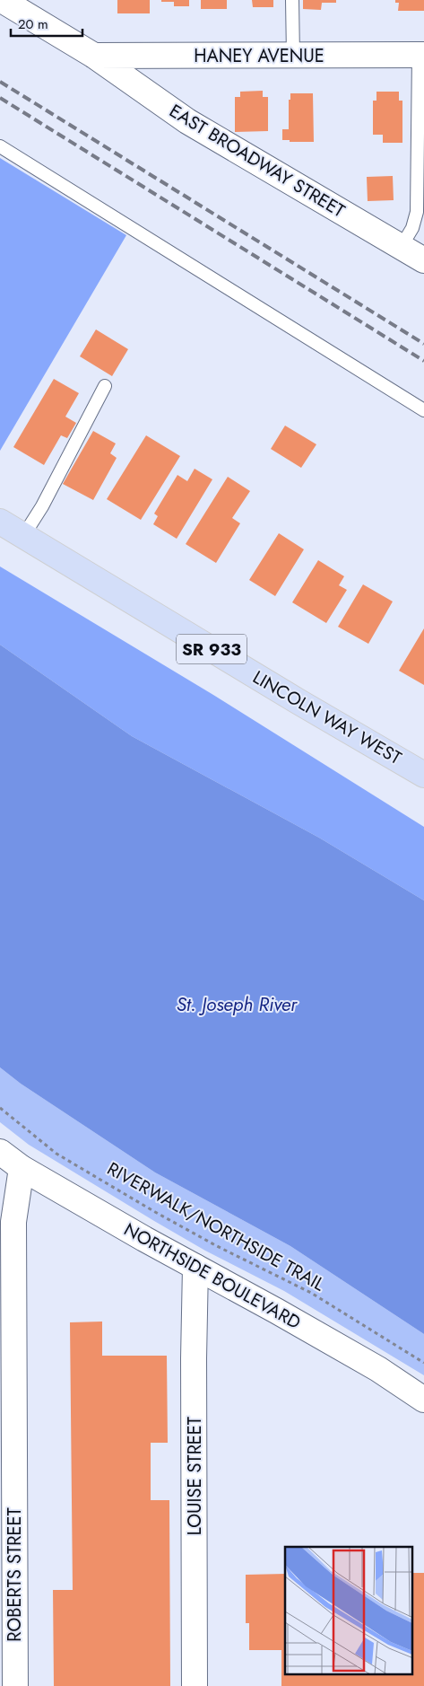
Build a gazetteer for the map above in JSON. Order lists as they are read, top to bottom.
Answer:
{
  "streets": {
    "main road": ["SR 933", "LINCOLN WAY WEST"],
    "street": [
      "HANEY AVENUE",
      "EAST BROADWAY STREET",
      "NORTHSIDE BOULEVARD",
      "LOUISE STREET",
      "ROBERTS STREET"
    ],
    "path": ["RIVERWALK/NORTHSIDE TRAIL"]
  },
  "crossings": [
    ["HANEY AVENUE", "EAST BROADWAY STREET"],
    ["NORTHSIDE BOULEVARD", "LOUISE STREET"],
    ["NORTHSIDE BOULEVARD", "ROBERTS STREET"]
  ],
  "water": ["St. Joseph River"],
  "scale_bar": "20 m"
}
